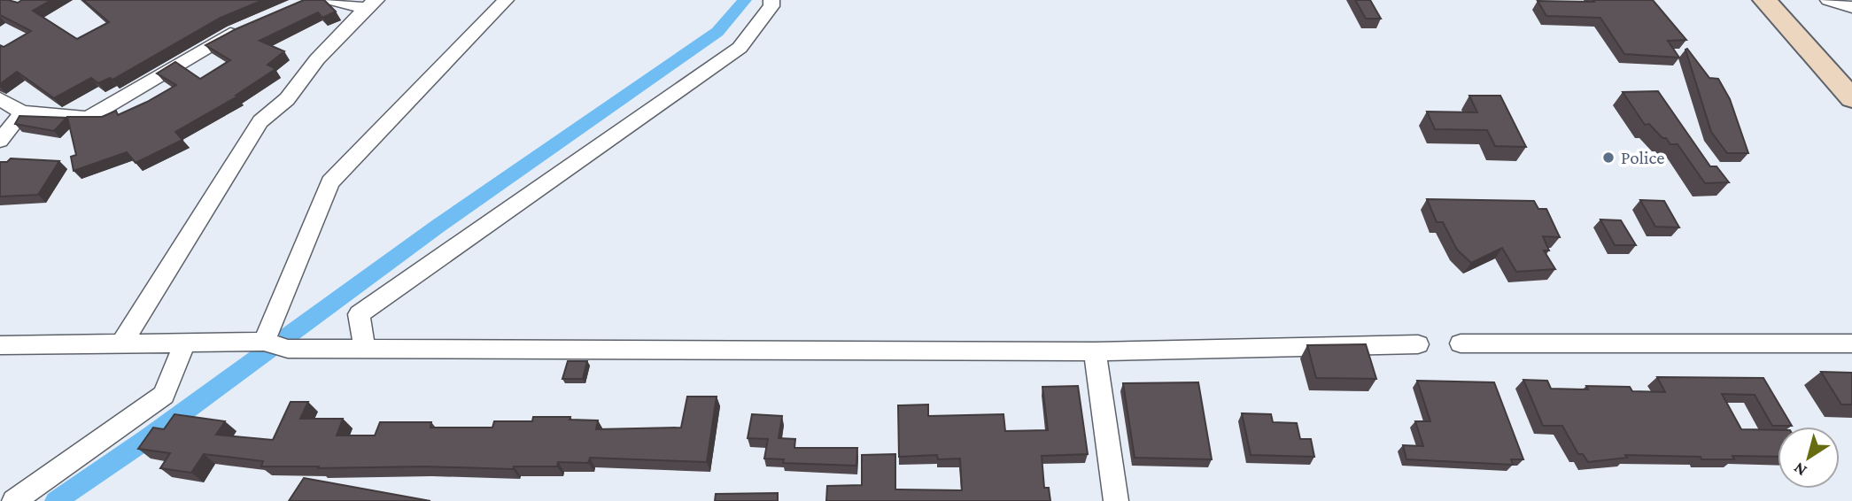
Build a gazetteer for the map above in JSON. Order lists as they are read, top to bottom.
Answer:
{
  "places": ["Police"],
  "north": "bottom left"
}
